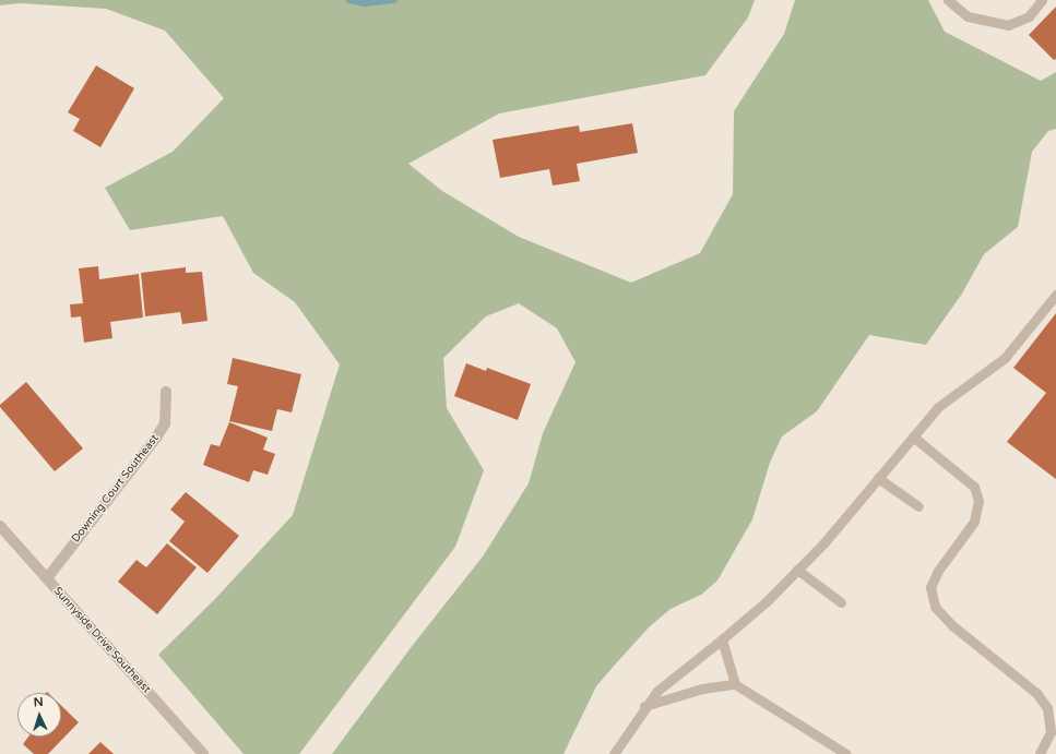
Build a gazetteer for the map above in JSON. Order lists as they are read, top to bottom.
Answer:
{
  "streets": {
    "street": ["Downing Court Southeast", "Sunnyside Drive Southeast"]
  },
  "crossings": [
    ["Downing Court Southeast", "Sunnyside Drive Southeast"]
  ],
  "north": "top"
}
